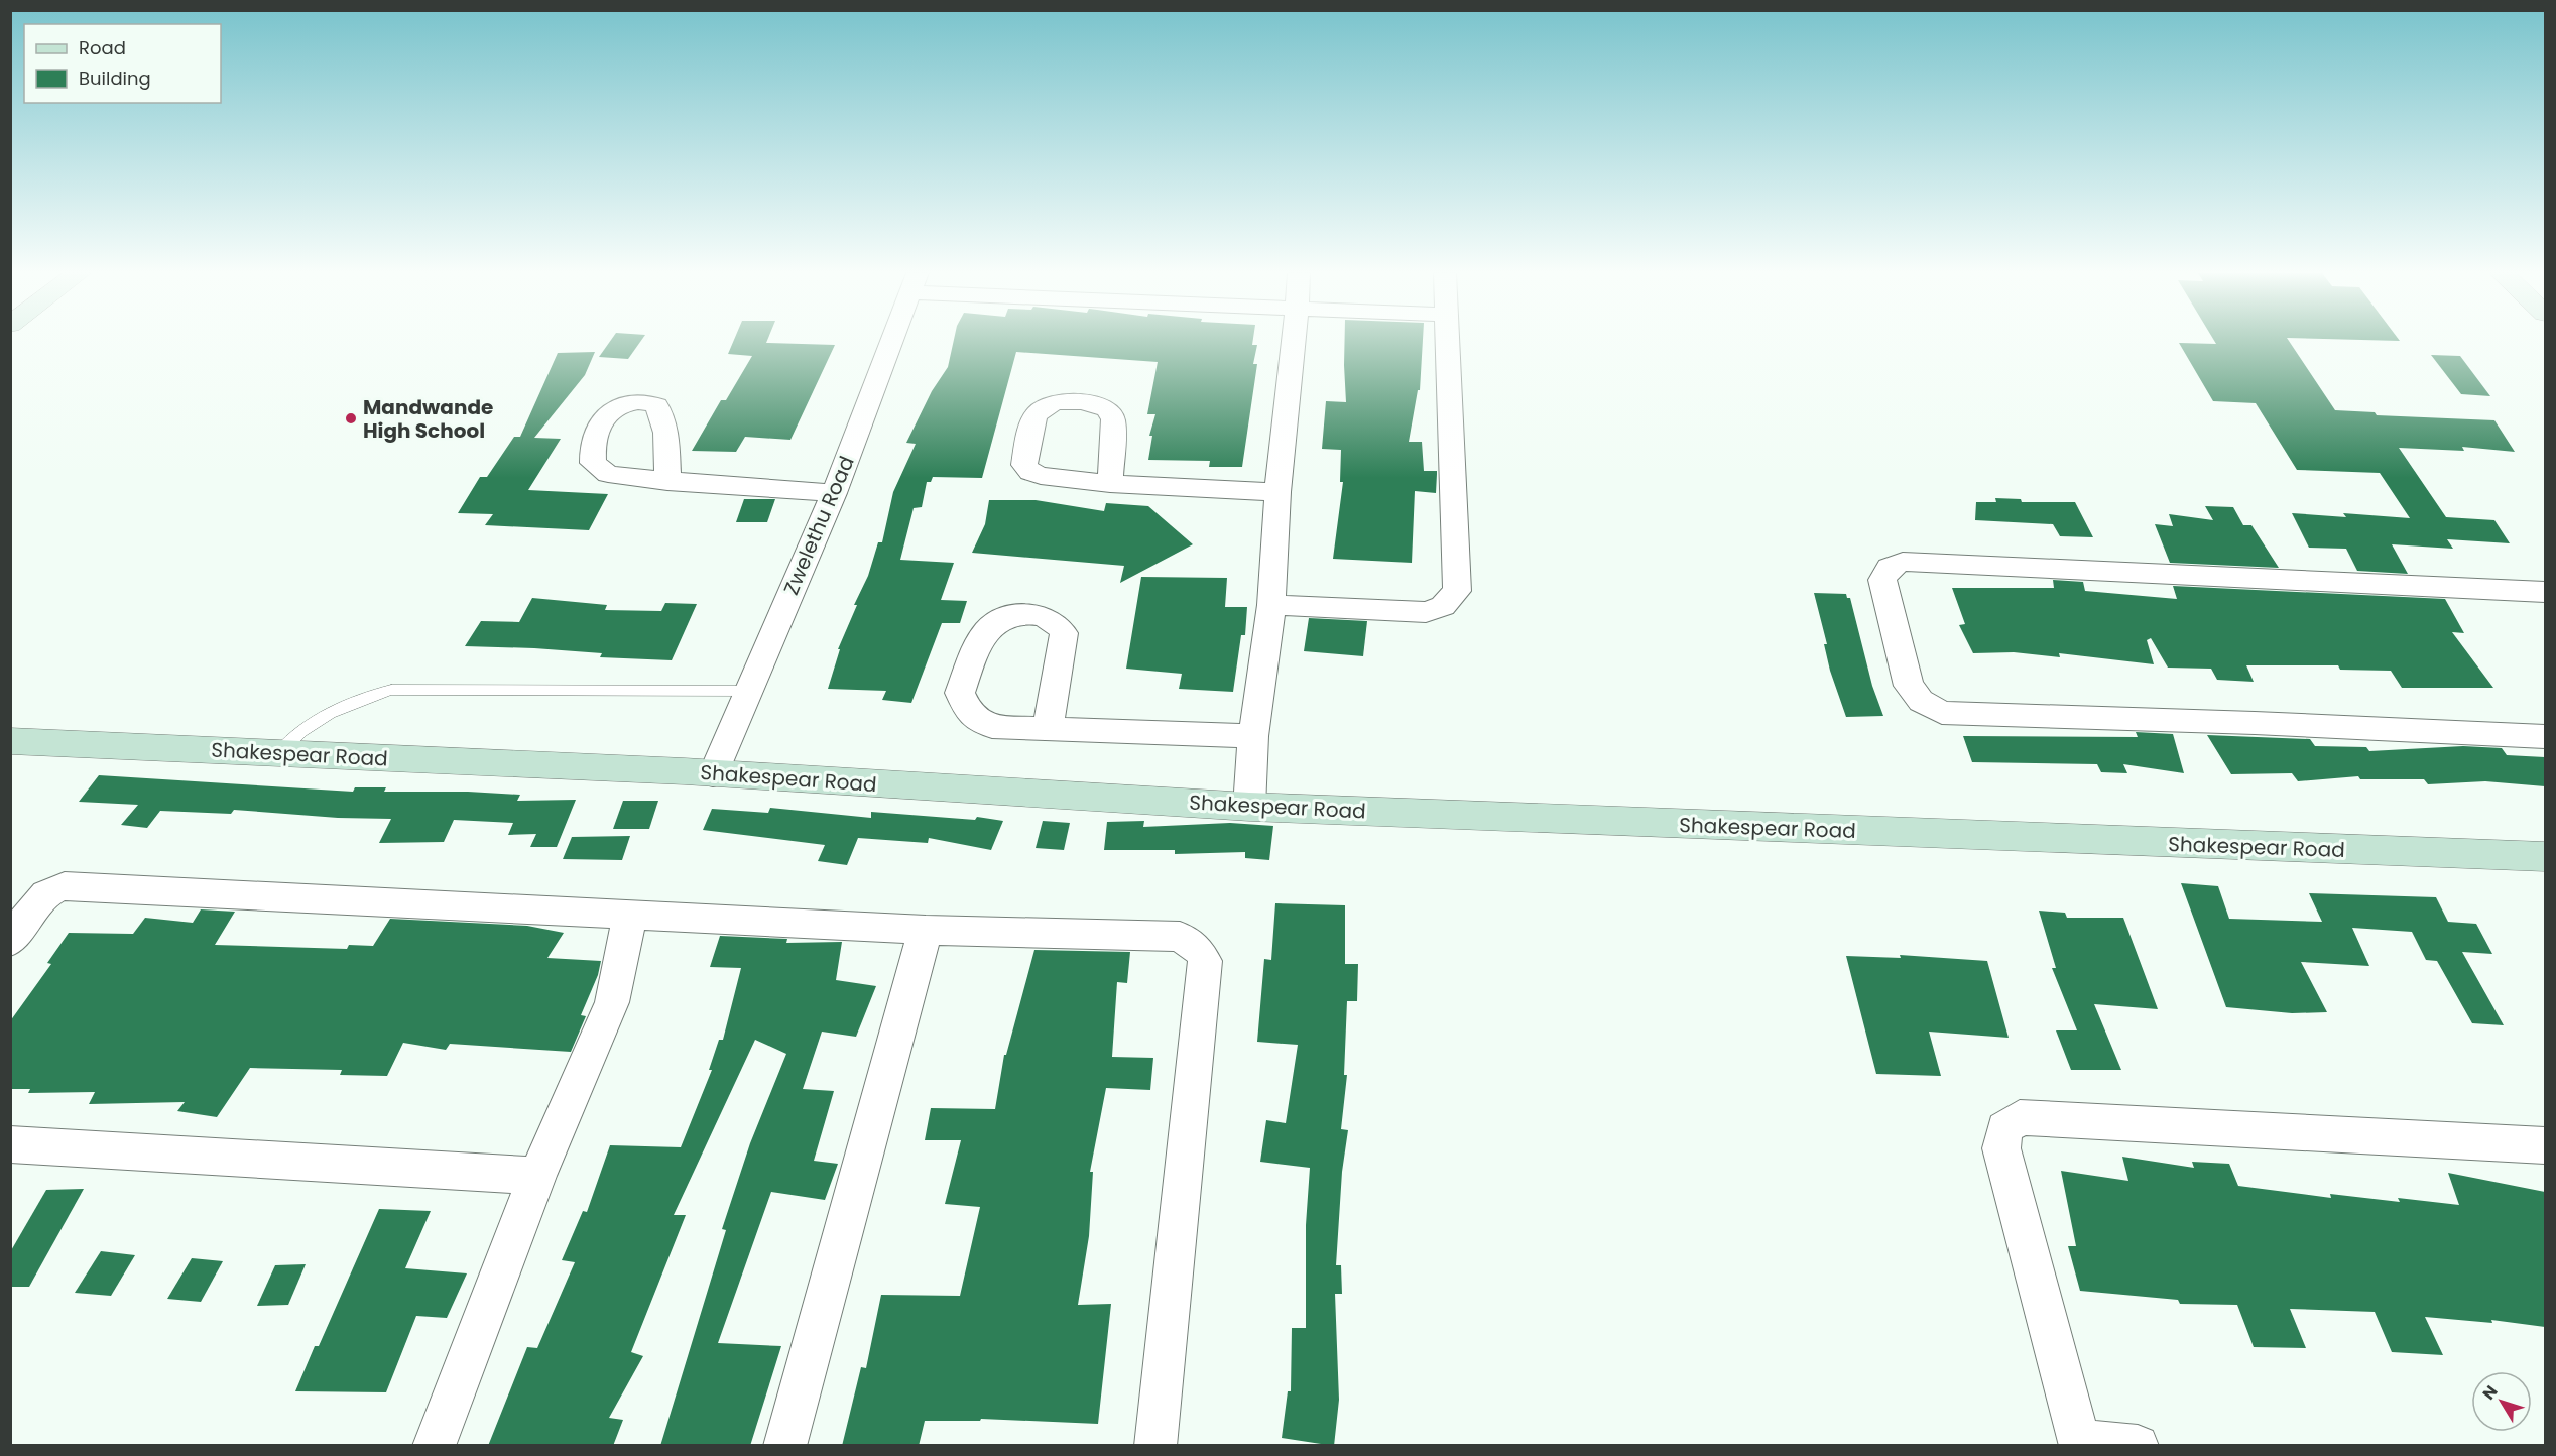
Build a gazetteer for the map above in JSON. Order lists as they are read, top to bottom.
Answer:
{
  "streets": {
    "street": ["Zwelethu Road", "Shakespear Road"]
  },
  "crossings": [
    ["Zwelethu Road", "Shakespear Road"]
  ],
  "places": ["Mandwande High School"],
  "legend": ["Road", "Building"],
  "north": "top left"
}
